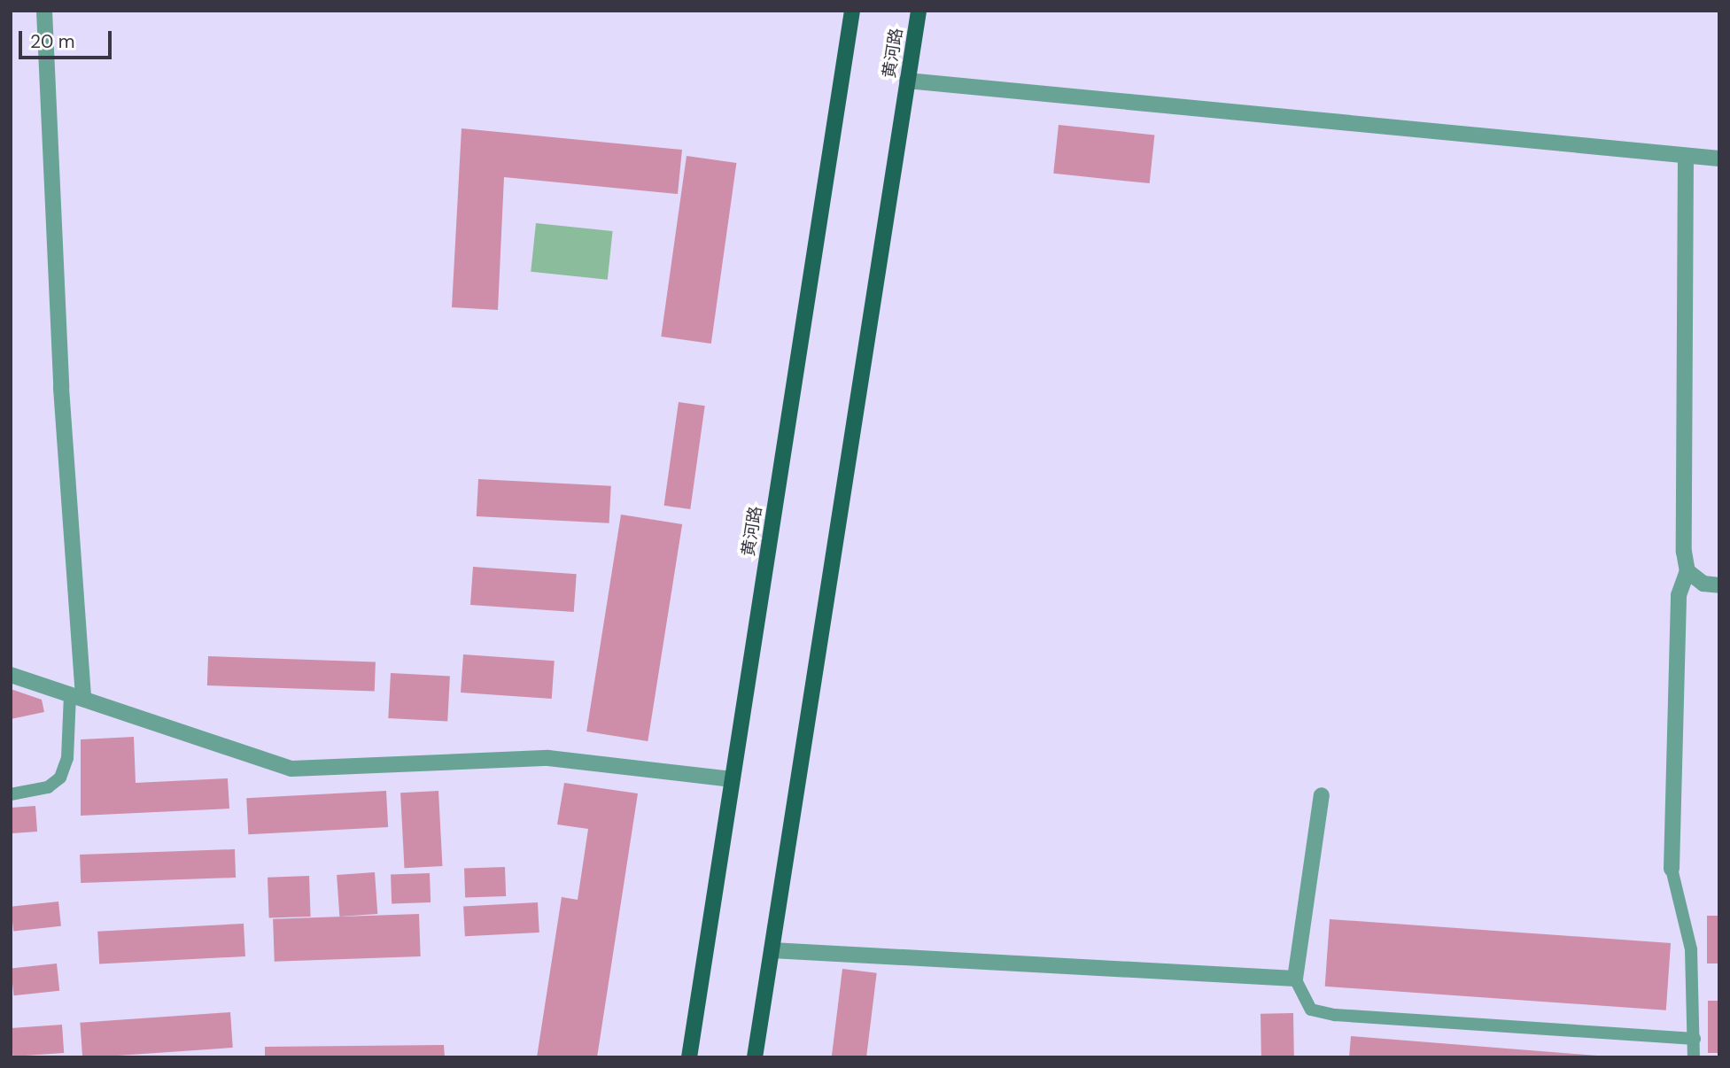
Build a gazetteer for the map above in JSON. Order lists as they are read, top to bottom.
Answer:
{
  "streets": {
    "main road": ["黄河路"]
  },
  "scale_bar": "20 m"
}
